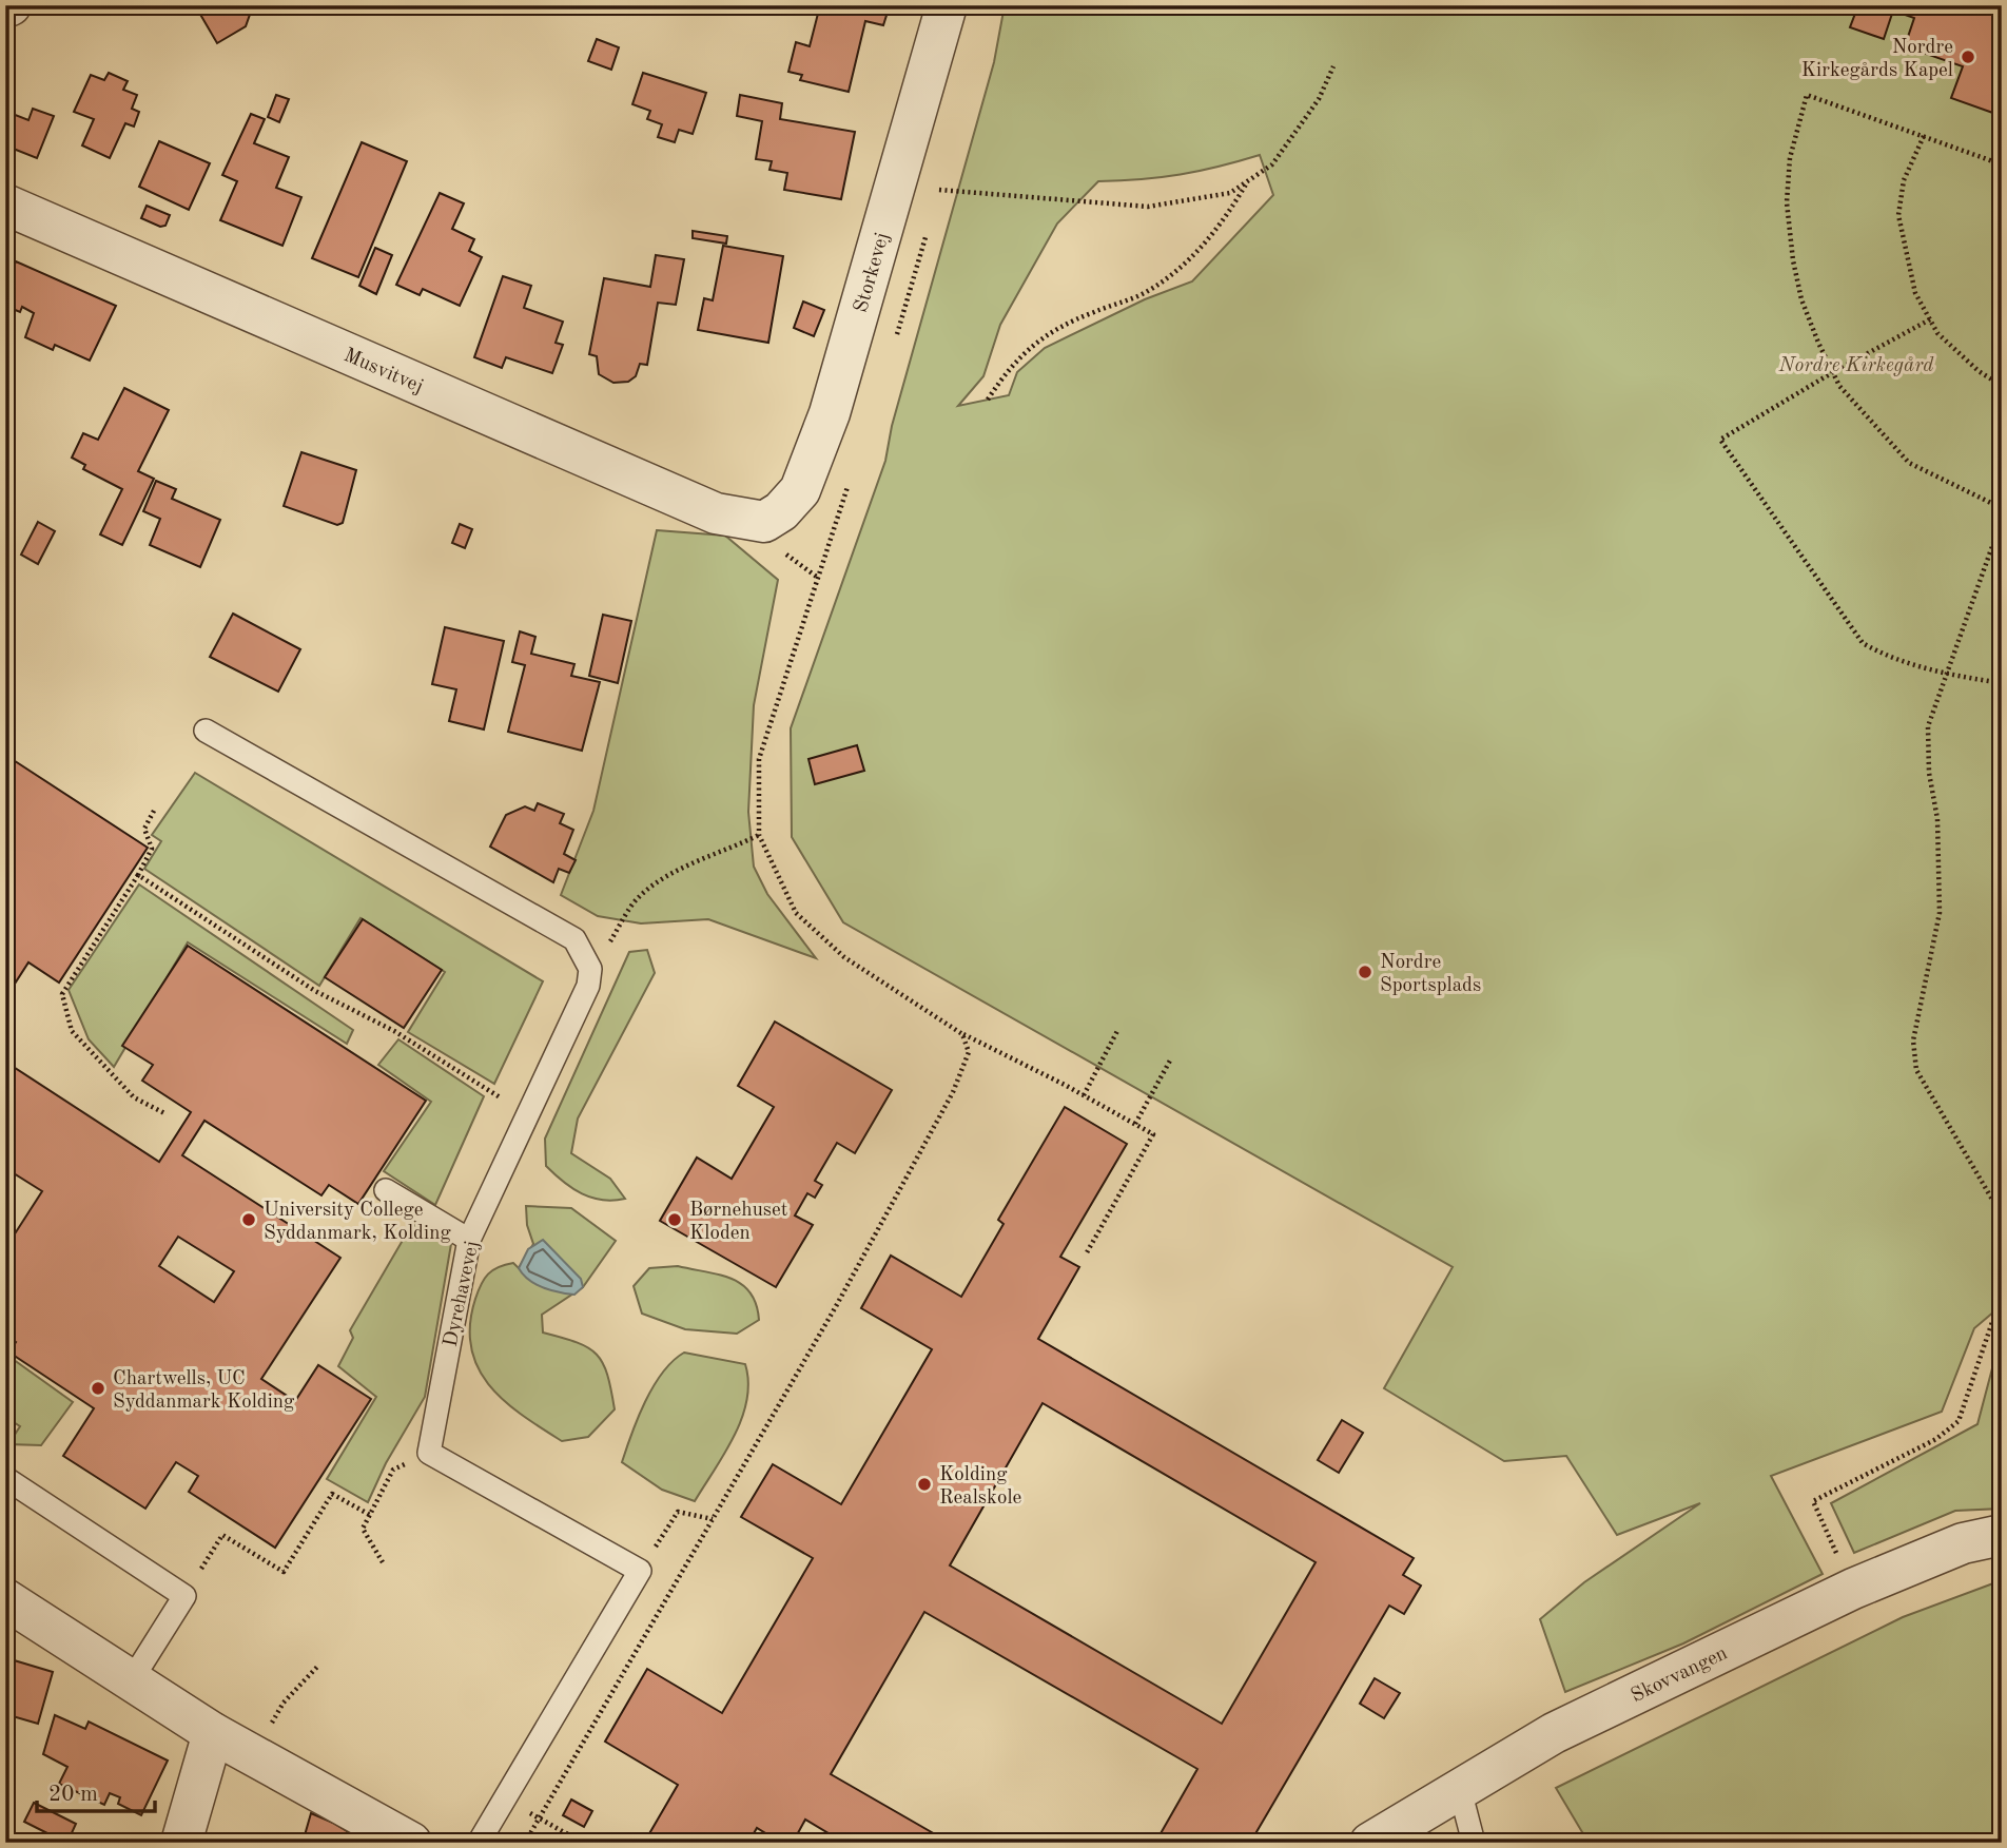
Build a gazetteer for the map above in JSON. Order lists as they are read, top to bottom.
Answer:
{
  "streets": {
    "street": ["Storkevej", "Musvitvej", "Skovvangen"],
    "lane": ["Dyrehavevej"]
  },
  "crossings": [
    ["Storkevej", "Musvitvej"]
  ],
  "parks": ["Nordre Kirkegård"],
  "places": [
    "Nordre Kirkegårds Kapel",
    "Nordre Sportsplads",
    "University College Syddanmark, Kolding",
    "Børnehuset Kloden",
    "Chartwells, UC Syddanmark Kolding",
    "Kolding Realskole"
  ],
  "scale_bar": "20 m"
}
